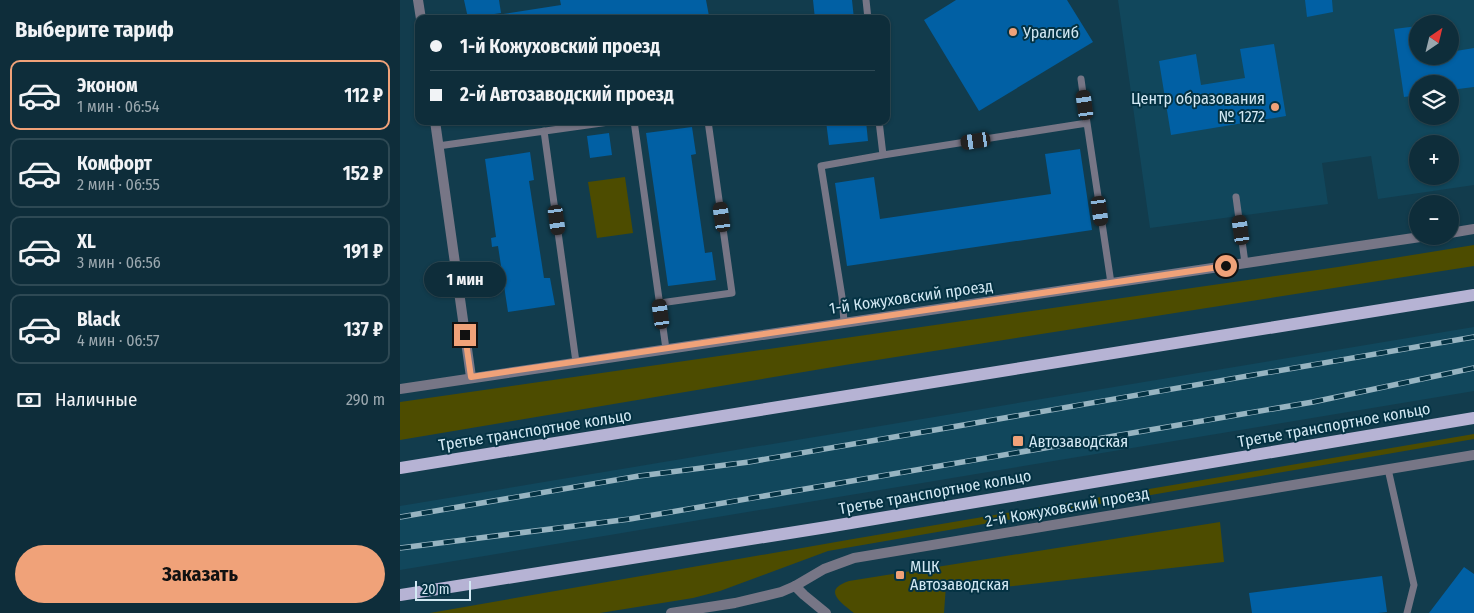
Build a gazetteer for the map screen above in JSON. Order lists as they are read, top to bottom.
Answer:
{
  "streets": {
    "main road": ["Третье транспортное кольцо"],
    "street": ["1-й Кожуховский проезд", "2-й Кожуховский проезд"]
  },
  "places": {
    "other": ["Уралсиб", "Центр образования № 1272"],
    "transit": ["Автозаводская", "МЦК Автозаводская"]
  },
  "scale_bar": "20 m",
  "north": "top right",
  "page": {
    "heading": "Выберите тариф",
    "map_buttons": ["+", "−"],
    "banner": ["1-й Кожуховский проезд", "2-й Автозаводский проезд"],
    "list": [
      {
        "name": "Эконом",
        "note": "1 мин · 06:54",
        "value": "112 ₽"
      },
      {
        "name": "Комфорт",
        "note": "2 мин · 06:55",
        "value": "152 ₽"
      },
      {
        "name": "XL",
        "note": "3 мин · 06:56",
        "value": "191 ₽"
      },
      {
        "name": "Black",
        "note": "4 мин · 06:57",
        "value": "137 ₽"
      }
    ],
    "bubble": "1 мин",
    "pay": ["Наличные", "290 m"],
    "buttons": "Заказать",
    "scale": "20 m"
  }
}
